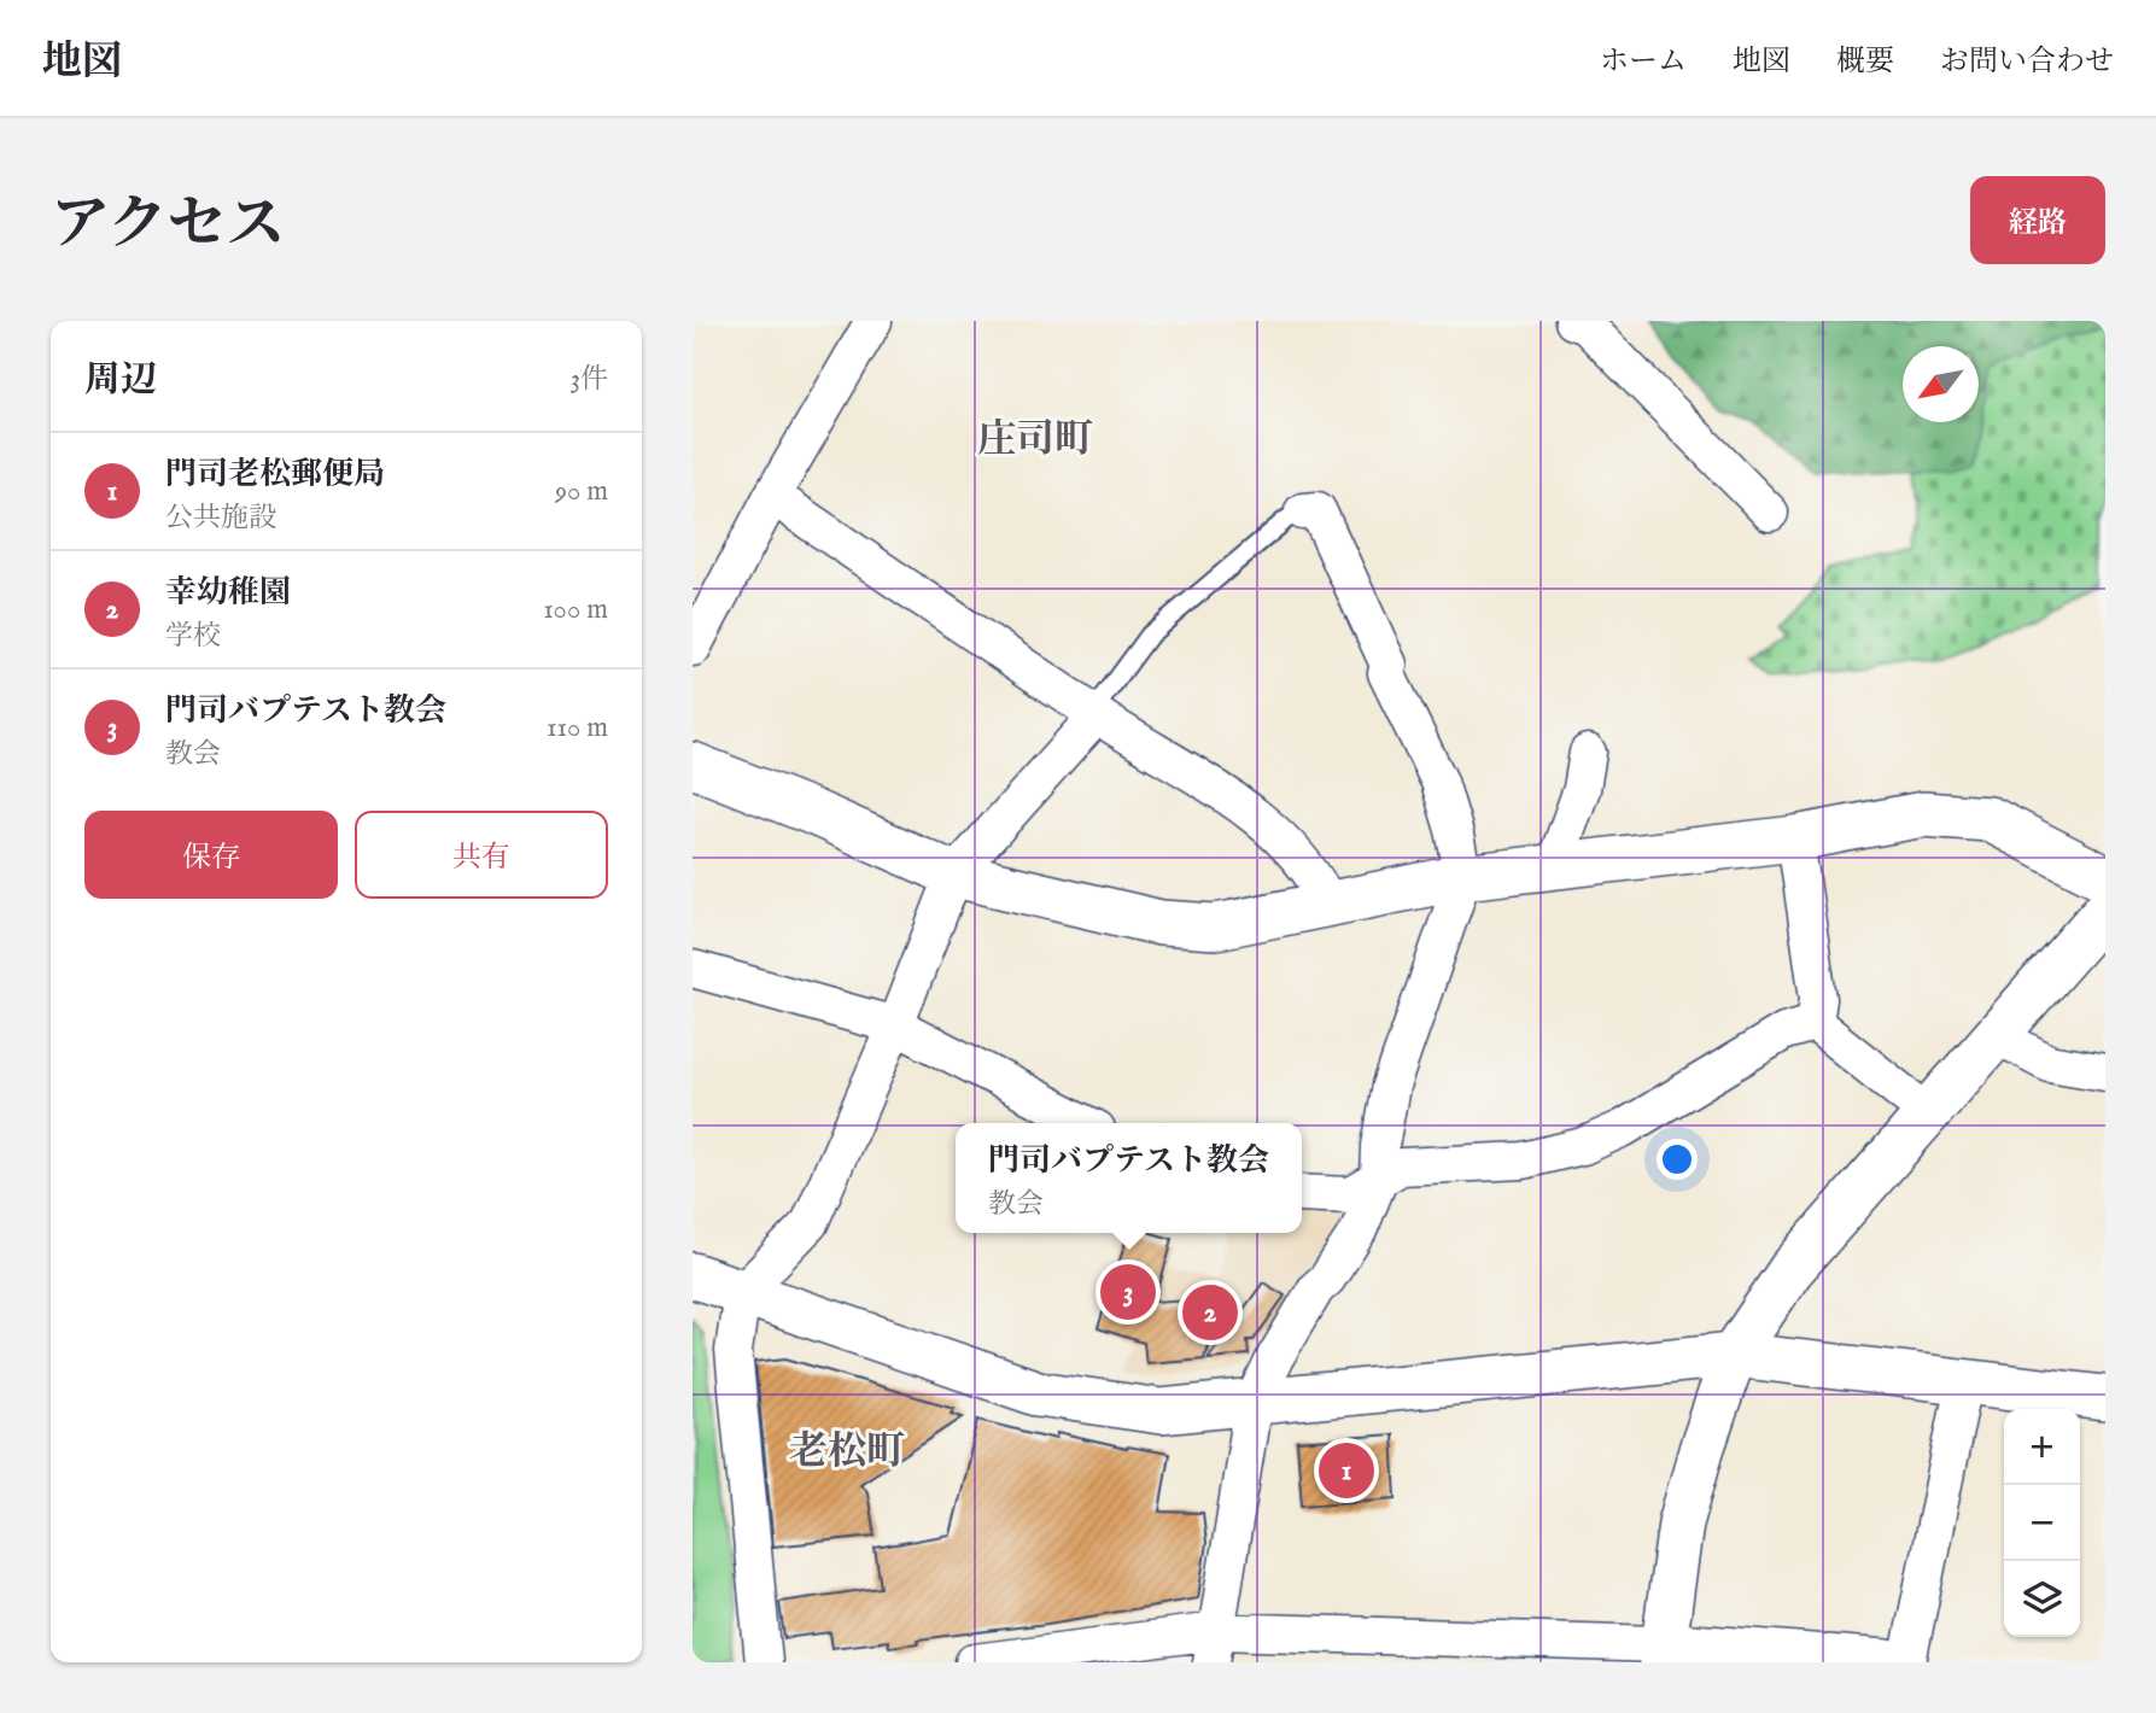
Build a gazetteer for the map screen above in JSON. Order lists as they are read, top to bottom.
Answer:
{
  "districts": ["庄司町", "老松町"],
  "north": "bottom left",
  "page": {
    "header": "地図",
    "nav": [
      "ホーム",
      "地図",
      "概要",
      "お問い合わせ"
    ],
    "title": "アクセス",
    "buttons": [
      "経路",
      ["保存", "共有"]
    ],
    "heading": ["周辺", "3件"],
    "list": [
      {
        "mark": "1",
        "name": "門司老松郵便局",
        "note": "公共施設",
        "value": "90 m"
      },
      {
        "mark": "2",
        "name": "幸幼稚園",
        "note": "学校",
        "value": "100 m"
      },
      {
        "mark": "3",
        "name": "門司バプテスト教会",
        "note": "教会",
        "value": "110 m"
      }
    ],
    "popup": ["門司バプテスト教会", "教会"],
    "pins": ["3", "2", "1"],
    "map_buttons": ["+", "−"]
  }
}
